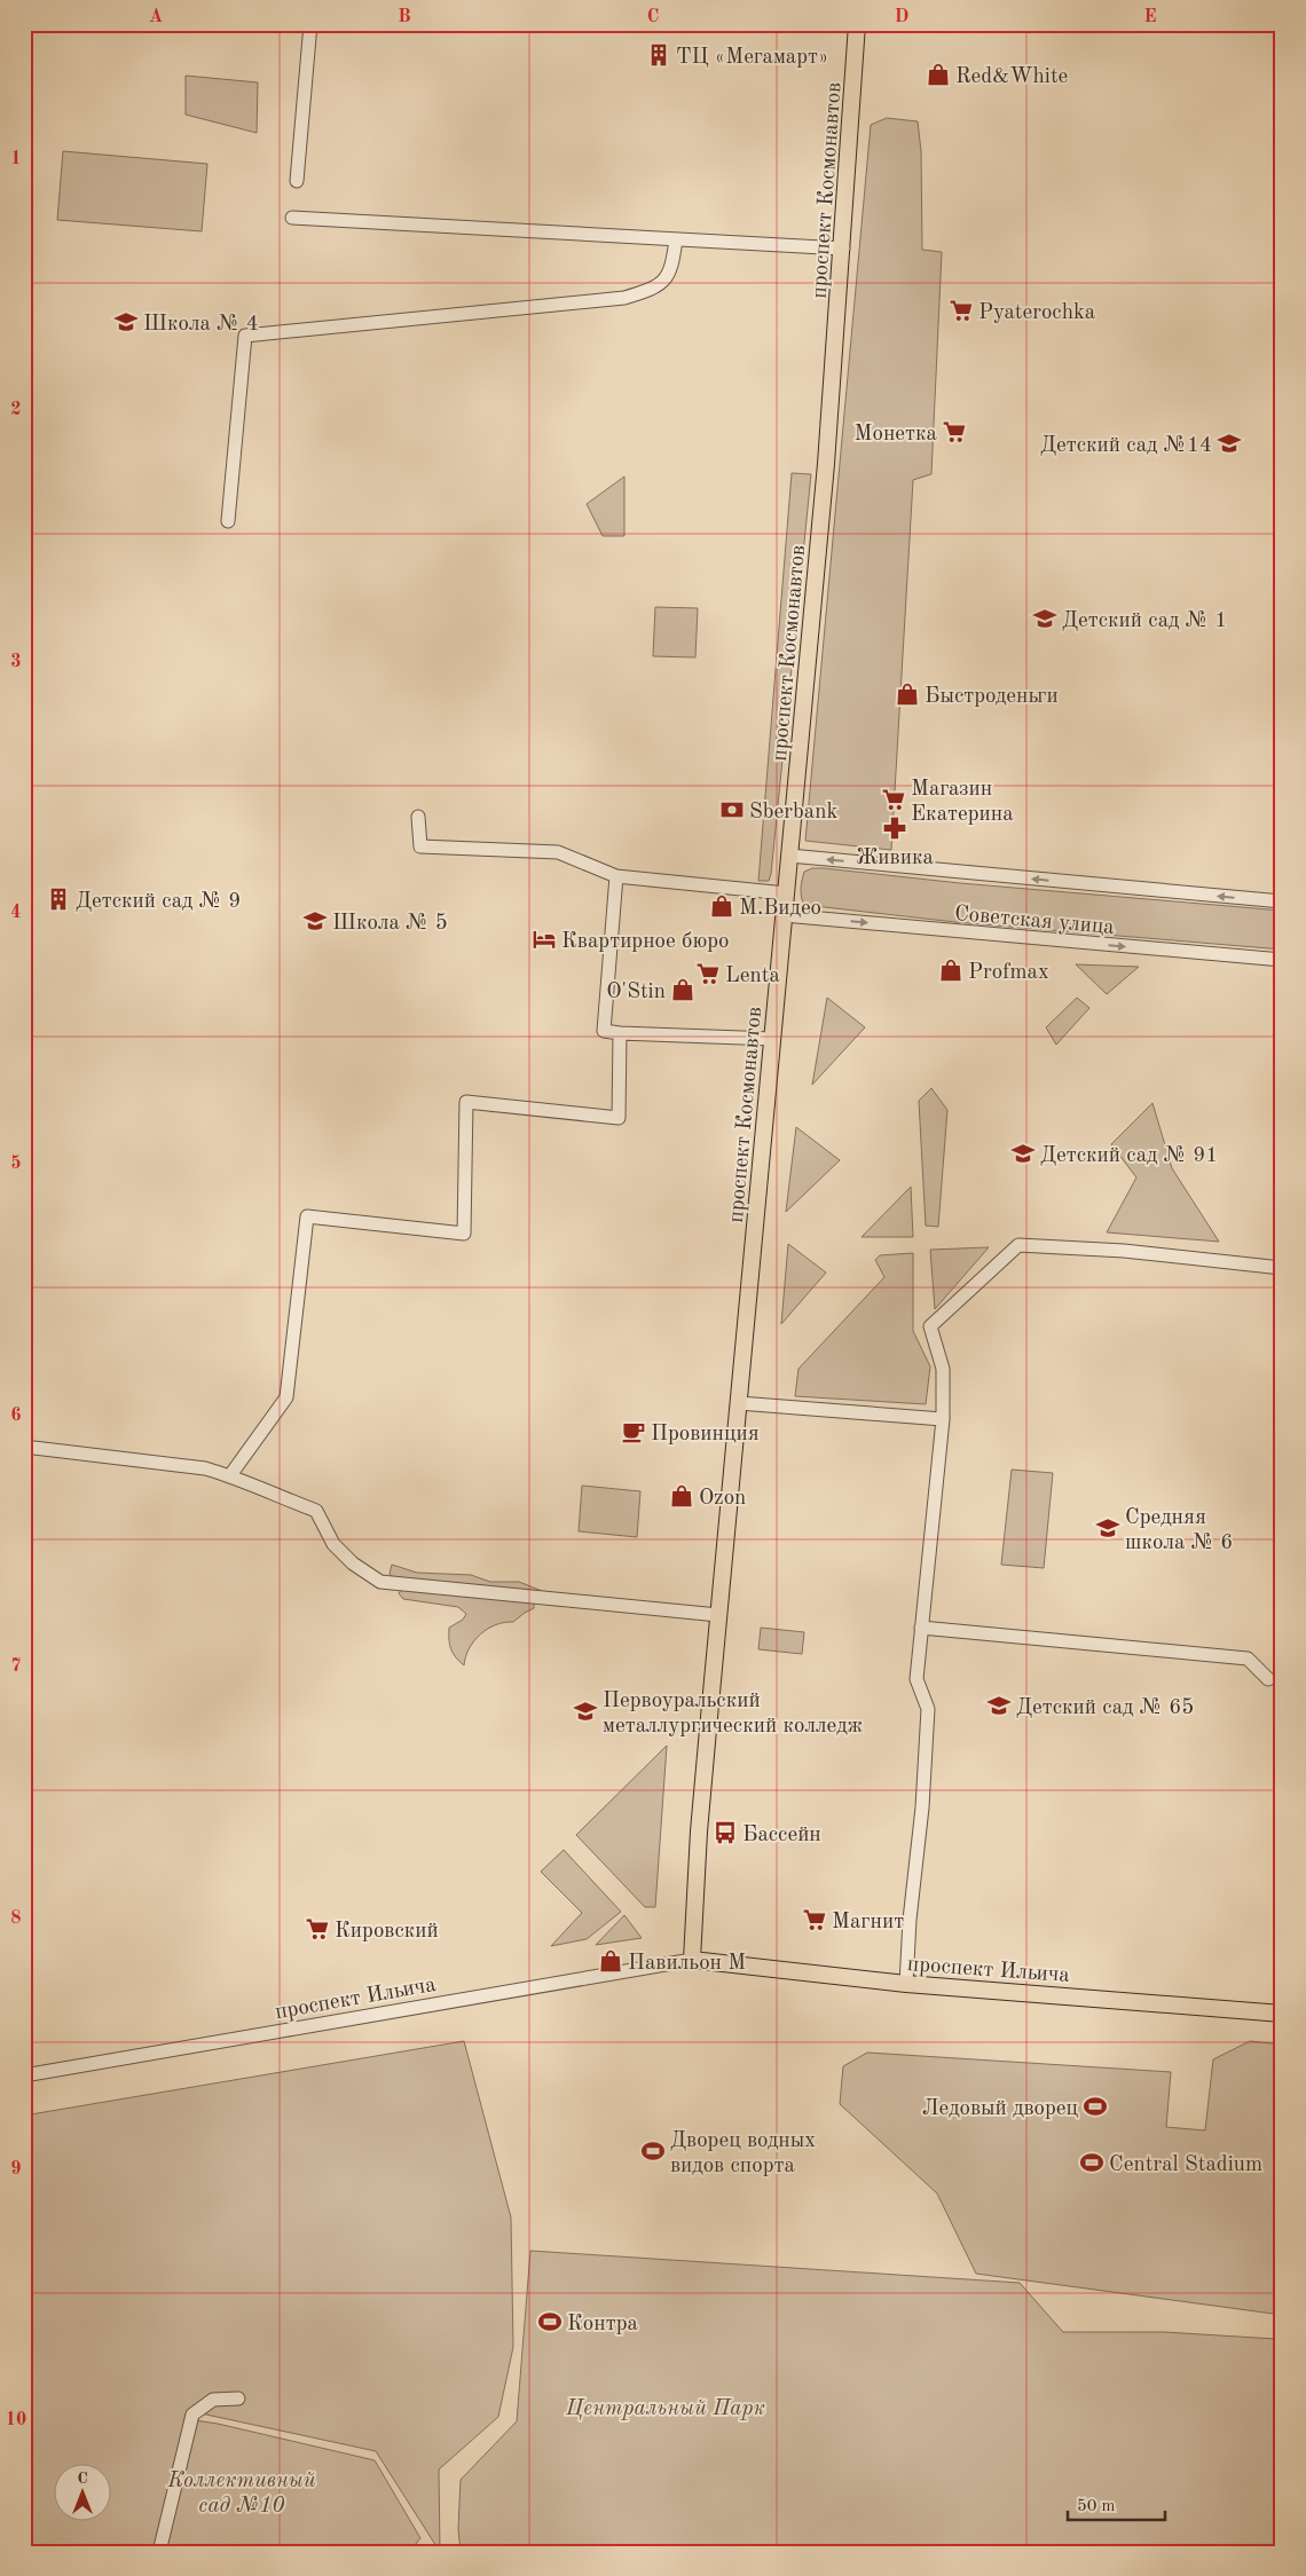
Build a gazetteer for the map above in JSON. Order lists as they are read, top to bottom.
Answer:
{
  "streets": {
    "main road": ["проспект Космонавтов", "проспект Ильича"],
    "street": ["Советская улица"]
  },
  "crossings": [
    ["проспект Космонавтов", "Советская улица"],
    ["проспект Космонавтов", "проспект Ильича"]
  ],
  "parks": ["Центральный Парк", "Коллективный сад №10"],
  "places": {
    "building": ["ТЦ «Мегамарт»", "Детский сад № 9"],
    "shop": [
      "Red&White",
      "Быстроденьги",
      "М.Видео",
      "Profmax",
      "O'Stin",
      "Ozon",
      "Павильон М"
    ],
    "supermarket": [
      "Pyaterochka",
      "Монетка",
      "Магазин Екатерина",
      "Lenta",
      "Магнит",
      "Кировский"
    ],
    "school or university": [
      "Школа № 4",
      "Детский сад №14",
      "Детский сад № 1",
      "Школа № 5",
      "Детский сад № 91",
      "Средняя школа № 6",
      "Детский сад № 65",
      "Первоуральский металлургический колледж"
    ],
    "bank": ["Sberbank"],
    "pharmacy": ["Живика"],
    "hotel": ["Квартирное бюро"],
    "cafe": ["Провинция"],
    "bus stop": ["Бассейн"],
    "sports": [
      "Ледовый дворец",
      "Дворец водных видов спорта",
      "Central Stadium",
      "Контра"
    ]
  },
  "scale_bar": "50 m",
  "north": "top",
  "grid": {
    "columns": [
      "A",
      "B",
      "C",
      "D",
      "E"
    ],
    "rows": [
      "1",
      "2",
      "3",
      "4",
      "5",
      "6",
      "7",
      "8",
      "9",
      "10"
    ]
  }
}
